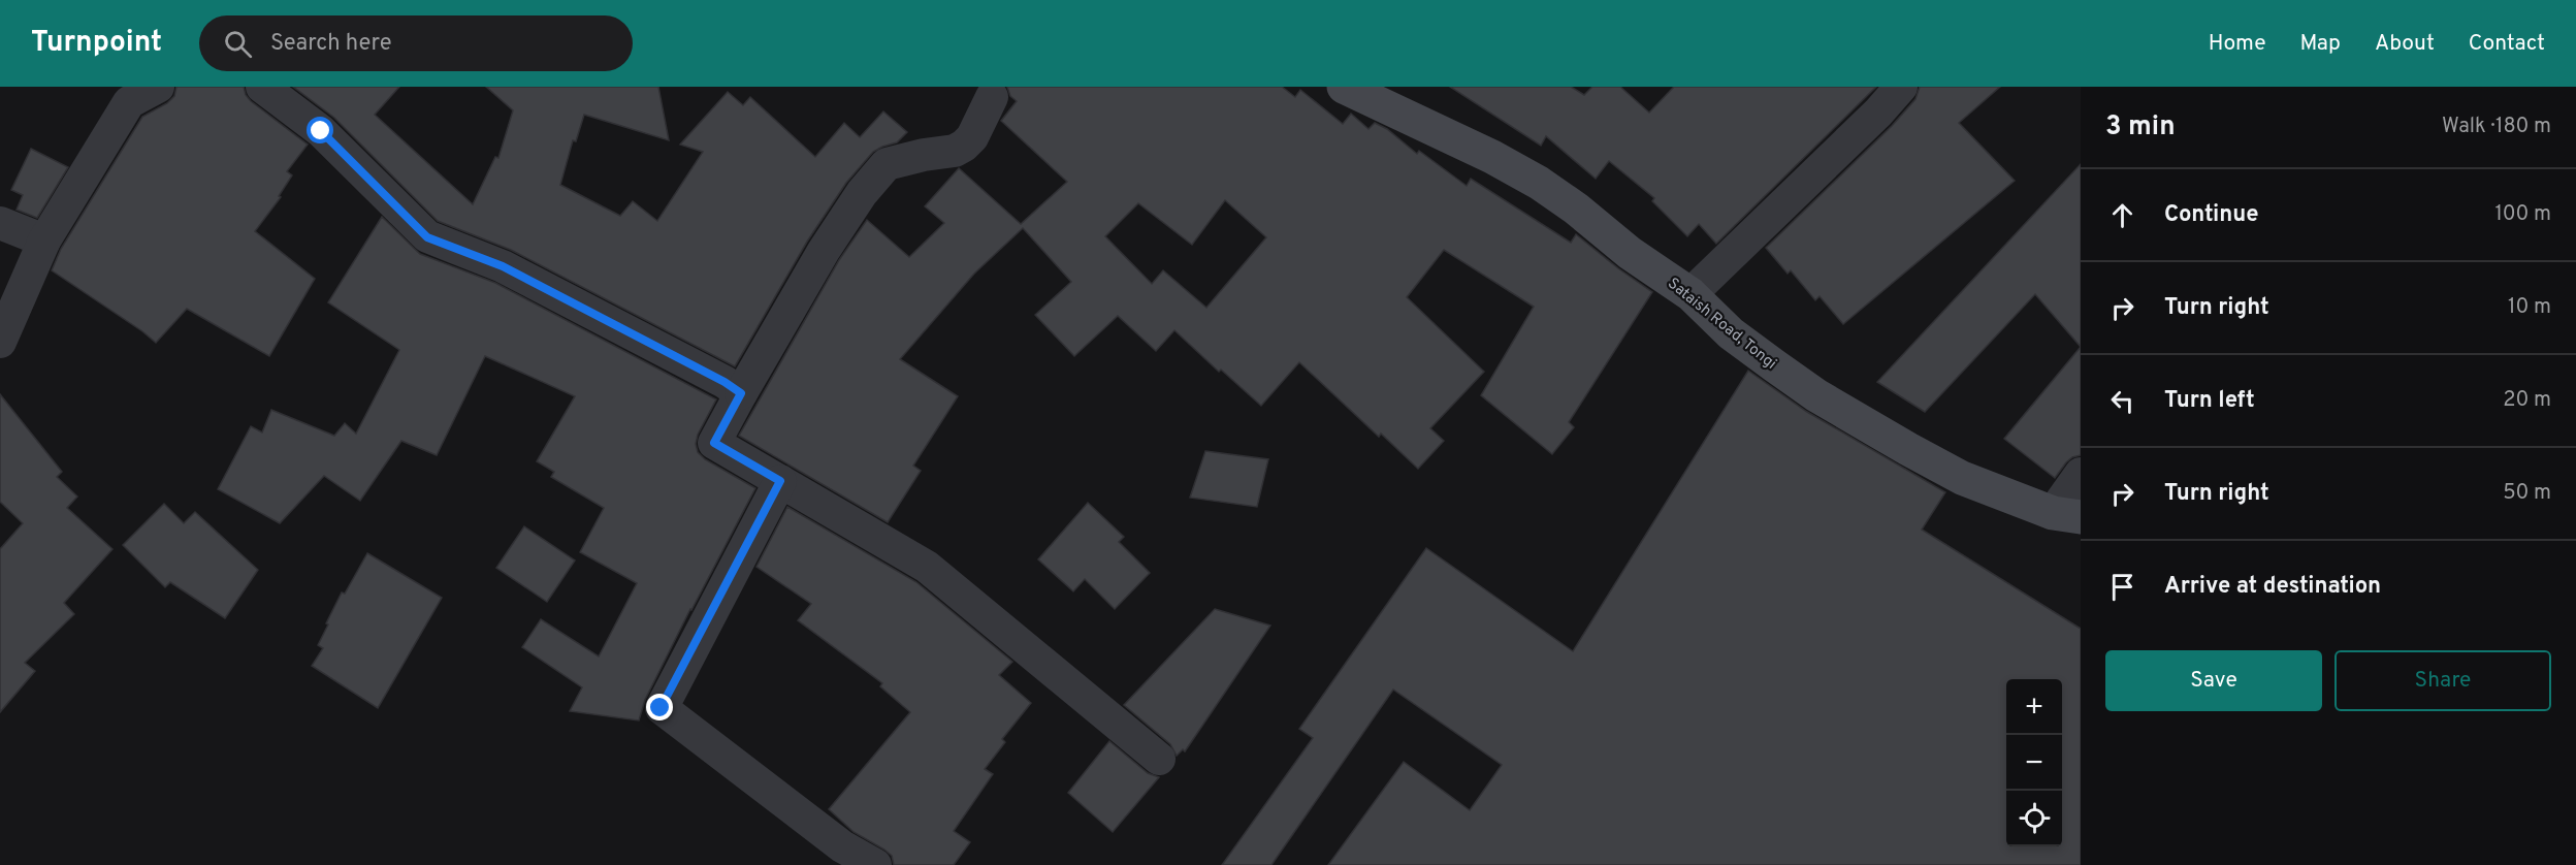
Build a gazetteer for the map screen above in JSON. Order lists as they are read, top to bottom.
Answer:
{
  "streets": {
    "street": ["Sataish Road, Tongi"]
  },
  "page": {
    "header": "Turnpoint",
    "search": "Search here",
    "nav": [
      "Home",
      "Map",
      "About",
      "Contact"
    ],
    "heading": ["3 min", "Walk · 180 m"],
    "list": [
      ["Continue", "100 m"],
      ["Turn right", "10 m"],
      ["Turn left", "20 m"],
      ["Turn right", "50 m"],
      "Arrive at destination"
    ],
    "buttons": ["Save", "Share"],
    "map_buttons": ["+", "−"]
  }
}
